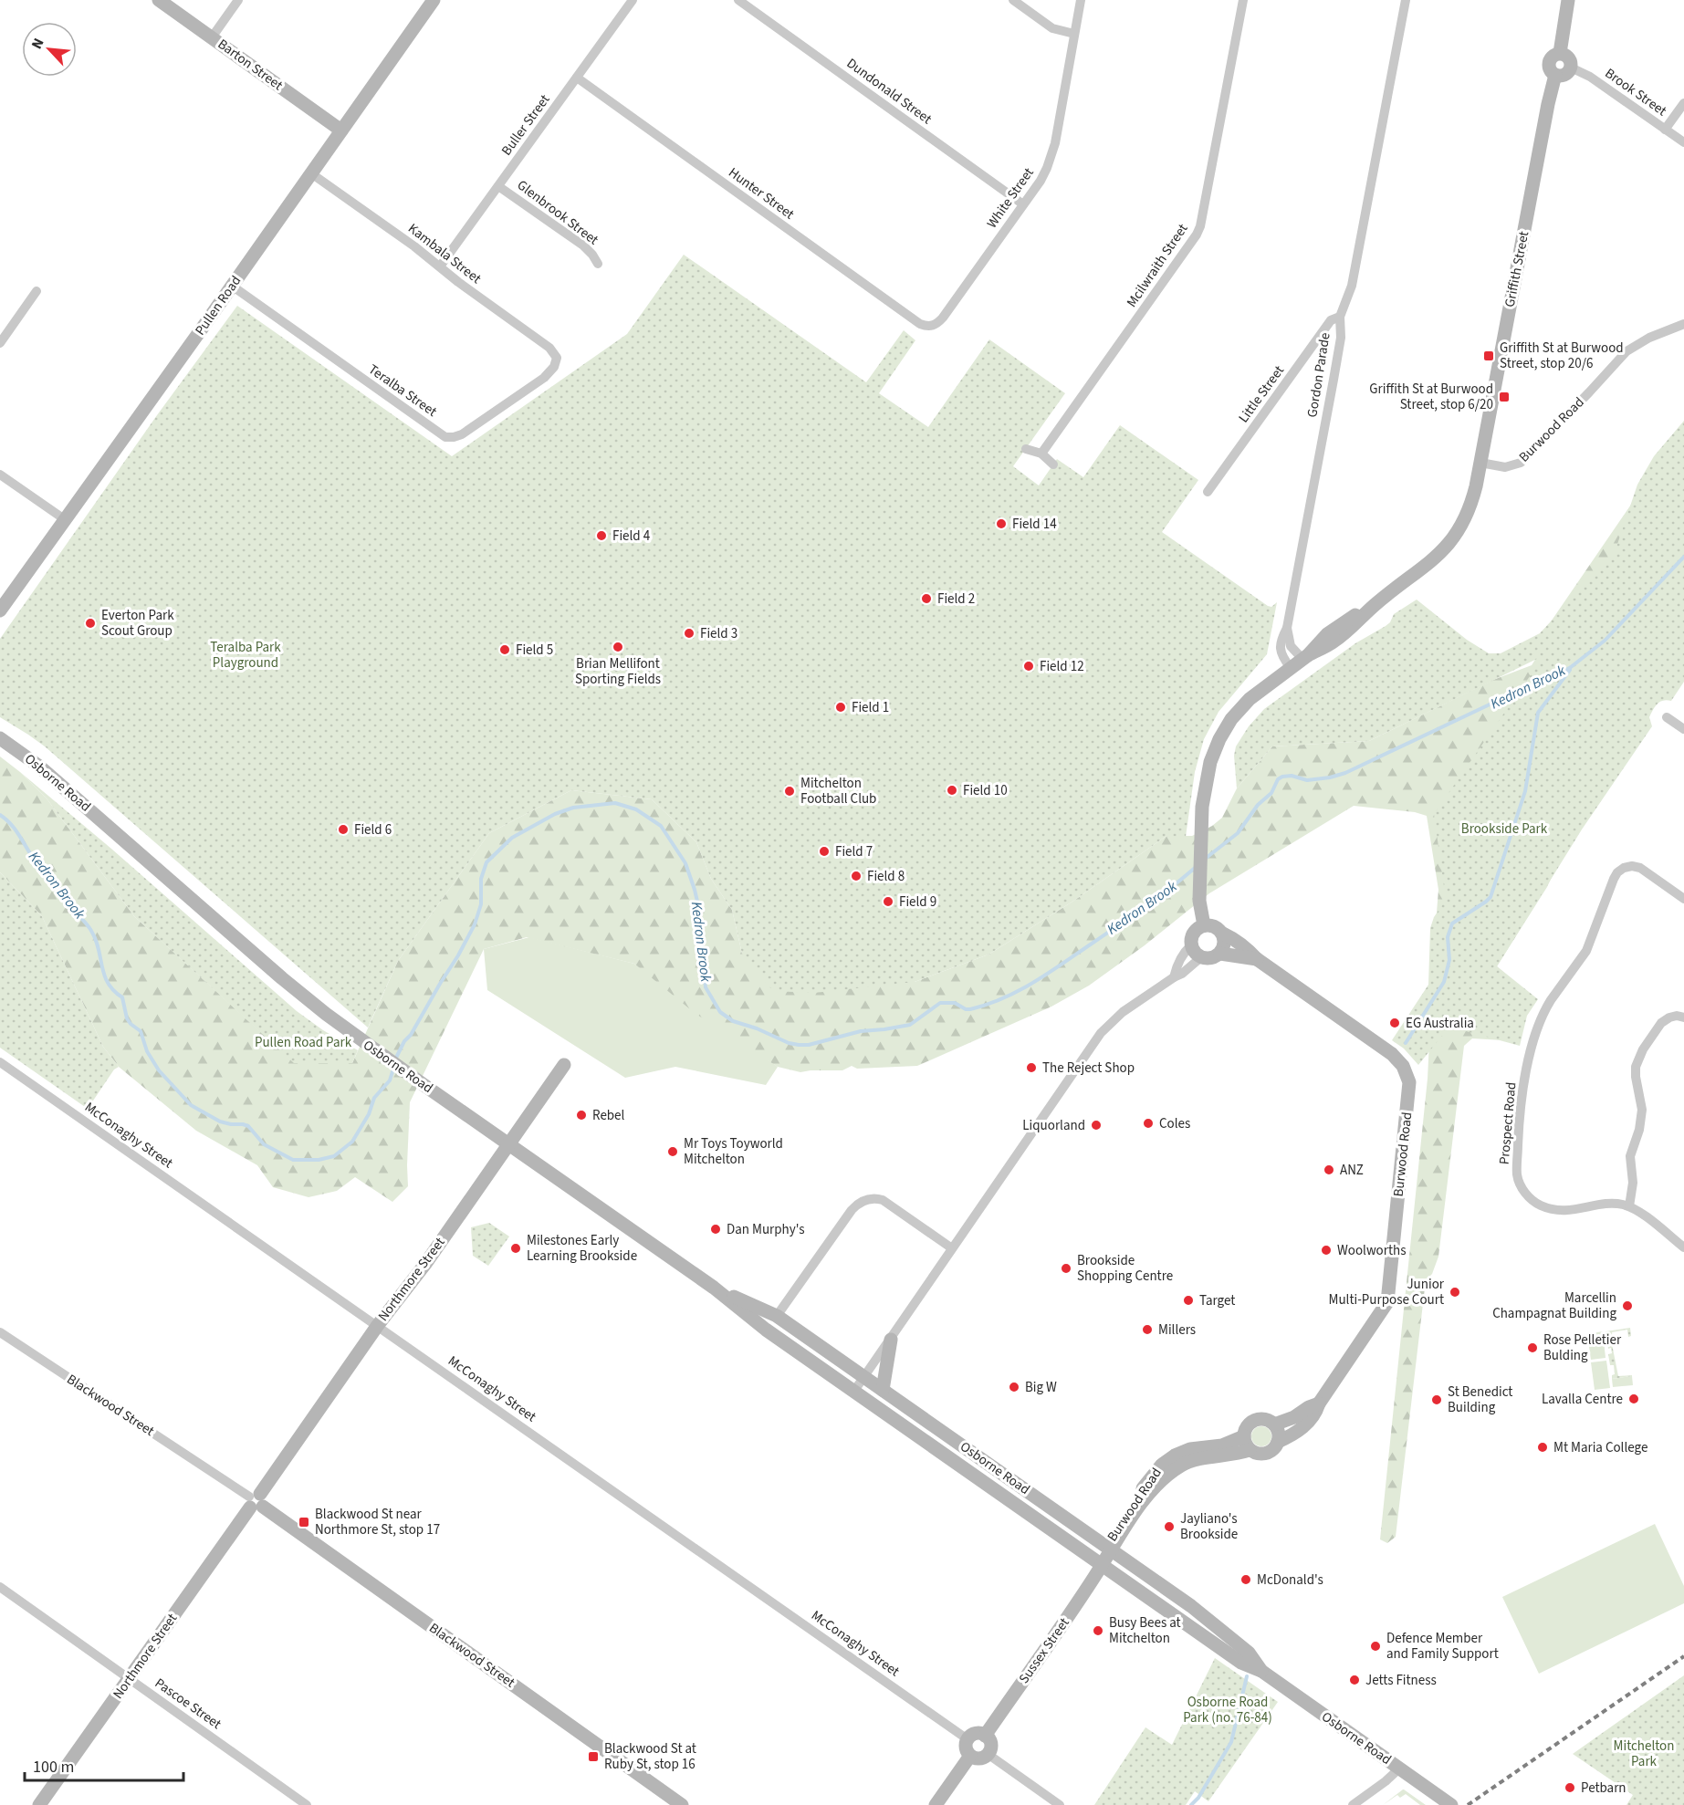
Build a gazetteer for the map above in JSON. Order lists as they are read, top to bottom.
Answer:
{
  "streets": {
    "street": [
      "Barton Street",
      "Dundonald Street",
      "Brook Street",
      "Buller Street",
      "Hunter Street",
      "White Street",
      "Glenbrook Street",
      "Kambala Street",
      "Mcilwraith Street",
      "Griffith Street",
      "Pullen Road",
      "Gordon Parade",
      "Teralba Street",
      "Little Street",
      "Burwood Road",
      "Osborne Road",
      "Prospect Road",
      "McConaghy Street",
      "Northmore Street",
      "Blackwood Street",
      "Sussex Street",
      "Pascoe Street"
    ]
  },
  "crossings": [
    ["Barton Street", "Pullen Road"],
    ["Dundonald Street", "White Street"],
    ["Brook Street", "Griffith Street"],
    ["Buller Street", "Hunter Street"],
    ["Buller Street", "Glenbrook Street"],
    ["Buller Street", "Kambala Street"],
    ["Hunter Street", "White Street"],
    ["Kambala Street", "Pullen Road"],
    ["Kambala Street", "Teralba Street"],
    ["Griffith Street", "Burwood Road"],
    ["Pullen Road", "Teralba Street"],
    ["Gordon Parade", "Little Street"],
    ["Burwood Road", "Osborne Road"],
    ["Burwood Road", "Sussex Street"],
    ["Osborne Road", "Northmore Street"],
    ["Osborne Road", "Sussex Street"],
    ["McConaghy Street", "Northmore Street"],
    ["McConaghy Street", "Sussex Street"],
    ["Northmore Street", "Blackwood Street"],
    ["Northmore Street", "Pascoe Street"]
  ],
  "water": ["Kedron Brook"],
  "parks": [
    "Teralba Park Playground",
    "Brookside Park",
    "Pullen Road Park",
    "Osborne Road Park (no. 76-84)",
    "Mitchelton Park"
  ],
  "places": {
    "transit": [
      "Griffith St at Burwood Street, stop 20/6",
      "Griffith St at Burwood Street, stop 6/20",
      "Blackwood St near Northmore St, stop 17",
      "Blackwood St at Ruby St, stop 16"
    ],
    "other": [
      "Field 14",
      "Field 4",
      "Field 2",
      "Everton Park Scout Group",
      "Field 3",
      "Brian Mellifont Sporting Fields",
      "Field 5",
      "Field 12",
      "Field 1",
      "Field 10",
      "Mitchelton Football Club",
      "Field 6",
      "Field 7",
      "Field 8",
      "Field 9",
      "EG Australia",
      "The Reject Shop",
      "Rebel",
      "Coles",
      "Liquorland",
      "Mr Toys Toyworld Mitchelton",
      "ANZ",
      "Dan Murphy's",
      "Milestones Early Learning Brookside",
      "Woolworths",
      "Brookside Shopping Centre",
      "Junior Multi-Purpose Court",
      "Target",
      "Marcellin Champagnat Building",
      "Millers",
      "Rose Pelletier Bulding",
      "Big W",
      "Lavalla Centre",
      "St Benedict Building",
      "Mt Maria College",
      "Jayliano's Brookside",
      "McDonald's",
      "Busy Bees at Mitchelton",
      "Defence Member and Family Support",
      "Jetts Fitness",
      "Petbarn"
    ]
  },
  "scale_bar": "100 m",
  "north": "top left"
}
